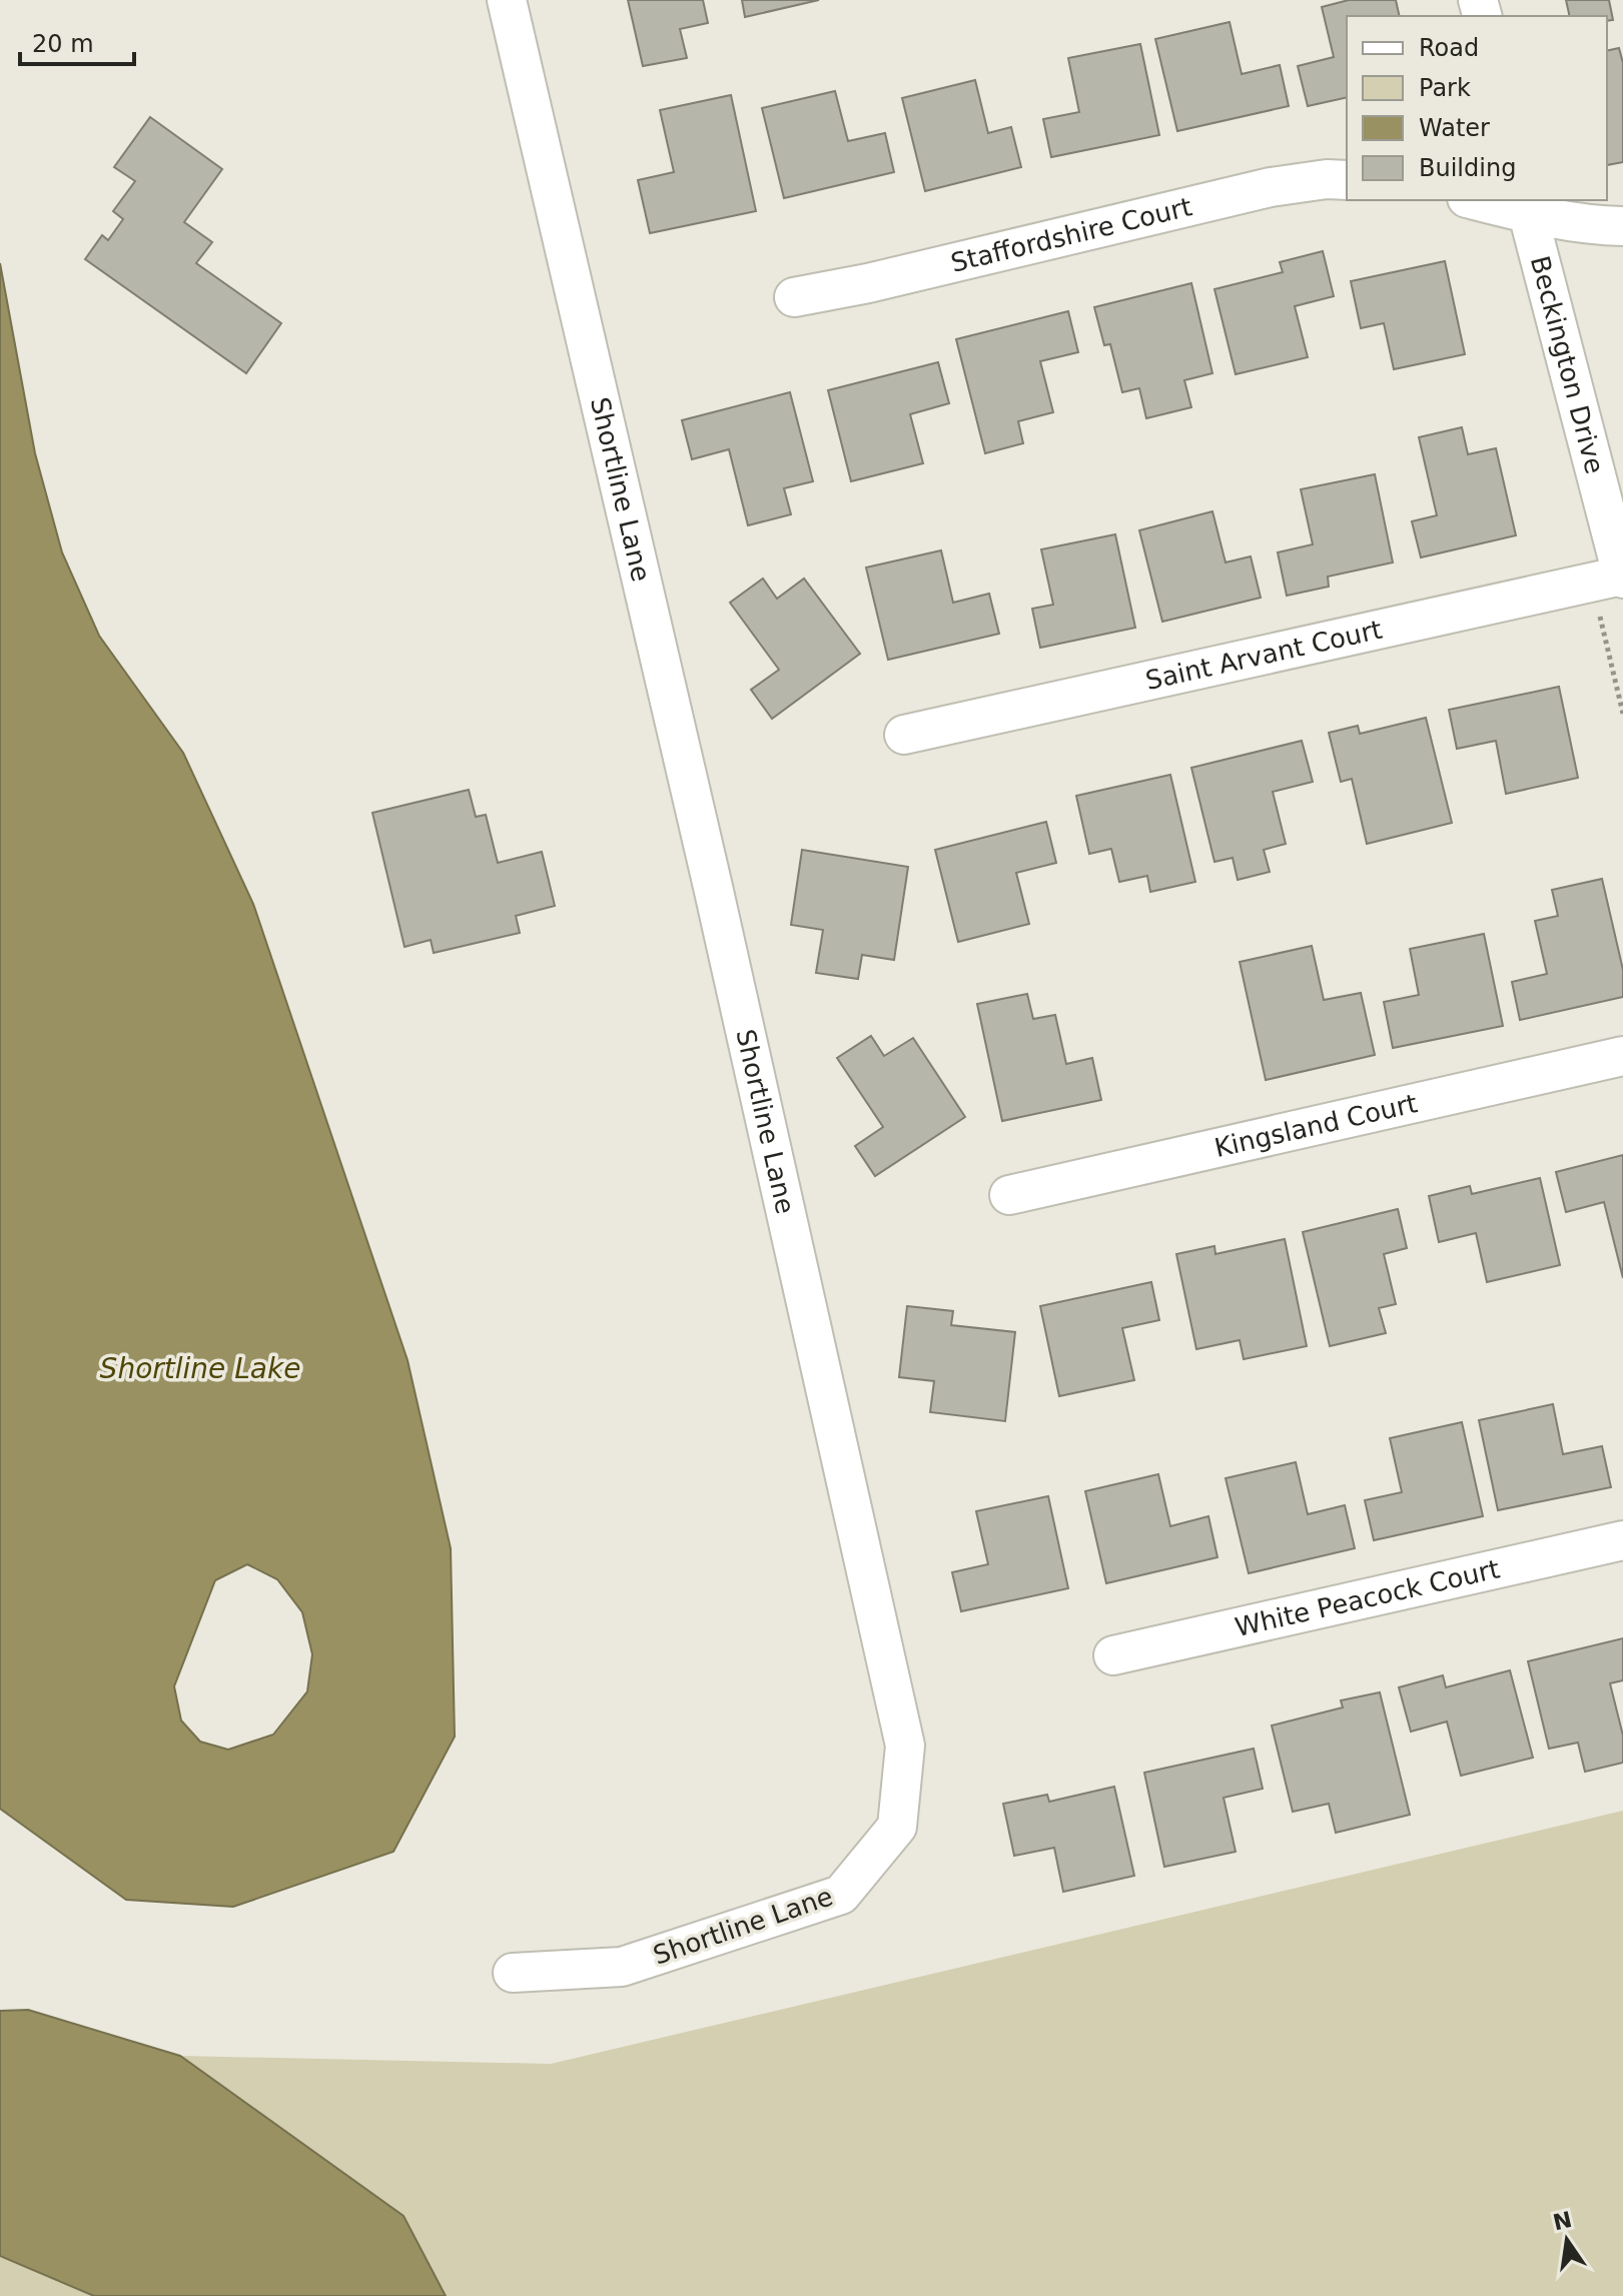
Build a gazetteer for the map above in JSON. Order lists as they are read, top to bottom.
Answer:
{
  "streets": {
    "street": [
      "Staffordshire Court",
      "Beckington Drive",
      "Shortline Lane",
      "Saint Arvant Court",
      "Kingsland Court",
      "White Peacock Court"
    ]
  },
  "crossings": [
    ["Beckington Drive", "Saint Arvant Court"]
  ],
  "water": ["Shortline Lake"],
  "legend": [
    "Road",
    "Park",
    "Water",
    "Building"
  ],
  "scale_bar": "20 m",
  "north": "top"
}
